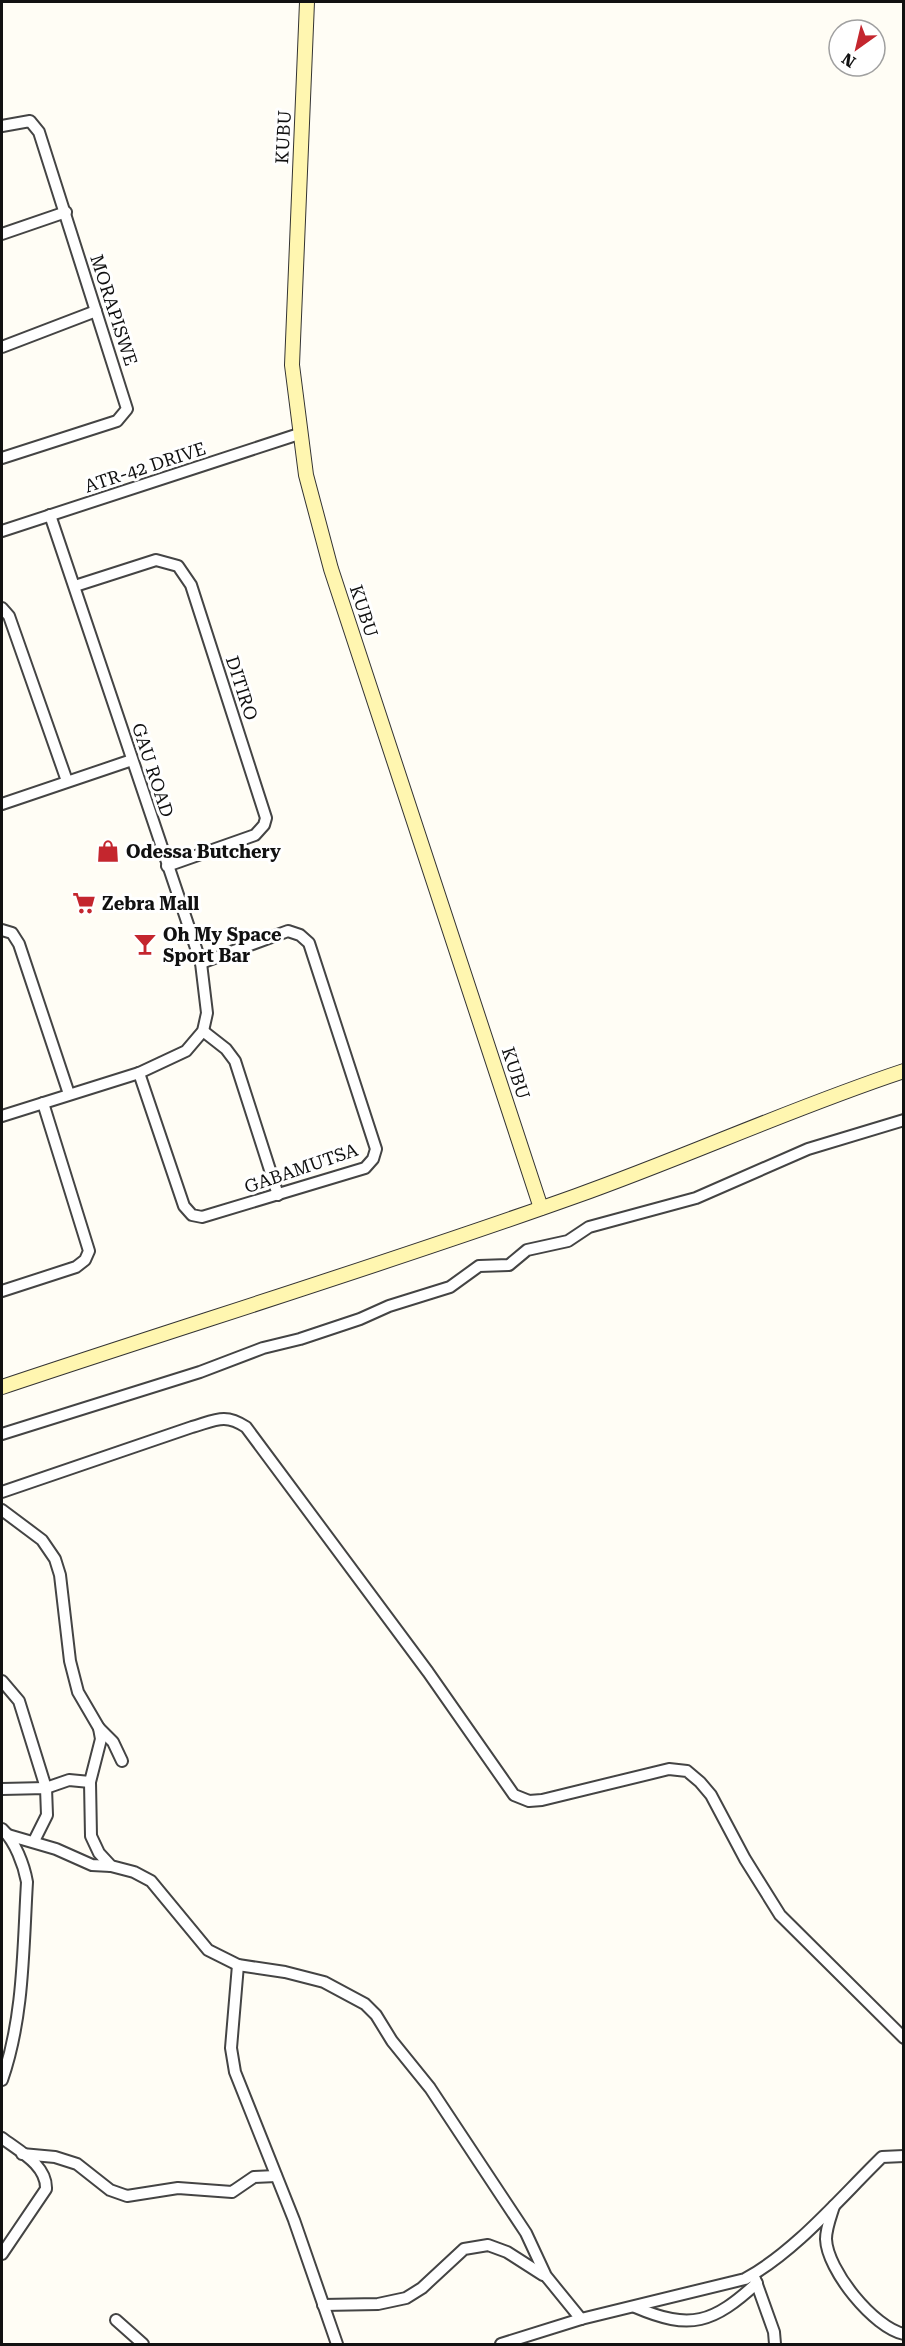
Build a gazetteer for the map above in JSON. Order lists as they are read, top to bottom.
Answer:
{
  "streets": {
    "main road": ["KUBU"],
    "street": [
      "MORAPISWE",
      "ATR-42 DRIVE",
      "DITIRO",
      "GAU ROAD",
      "GABAMUTSA"
    ]
  },
  "crossings": [
    ["KUBU", "ATR-42 DRIVE"],
    ["ATR-42 DRIVE", "GAU ROAD"],
    ["DITIRO", "GAU ROAD"],
    ["GAU ROAD", "GABAMUTSA"]
  ],
  "places": {
    "shop": ["Odessa Butchery"],
    "supermarket": ["Zebra Mall"],
    "bar": ["Oh My Space Sport Bar"]
  },
  "north": "bottom left"
}
